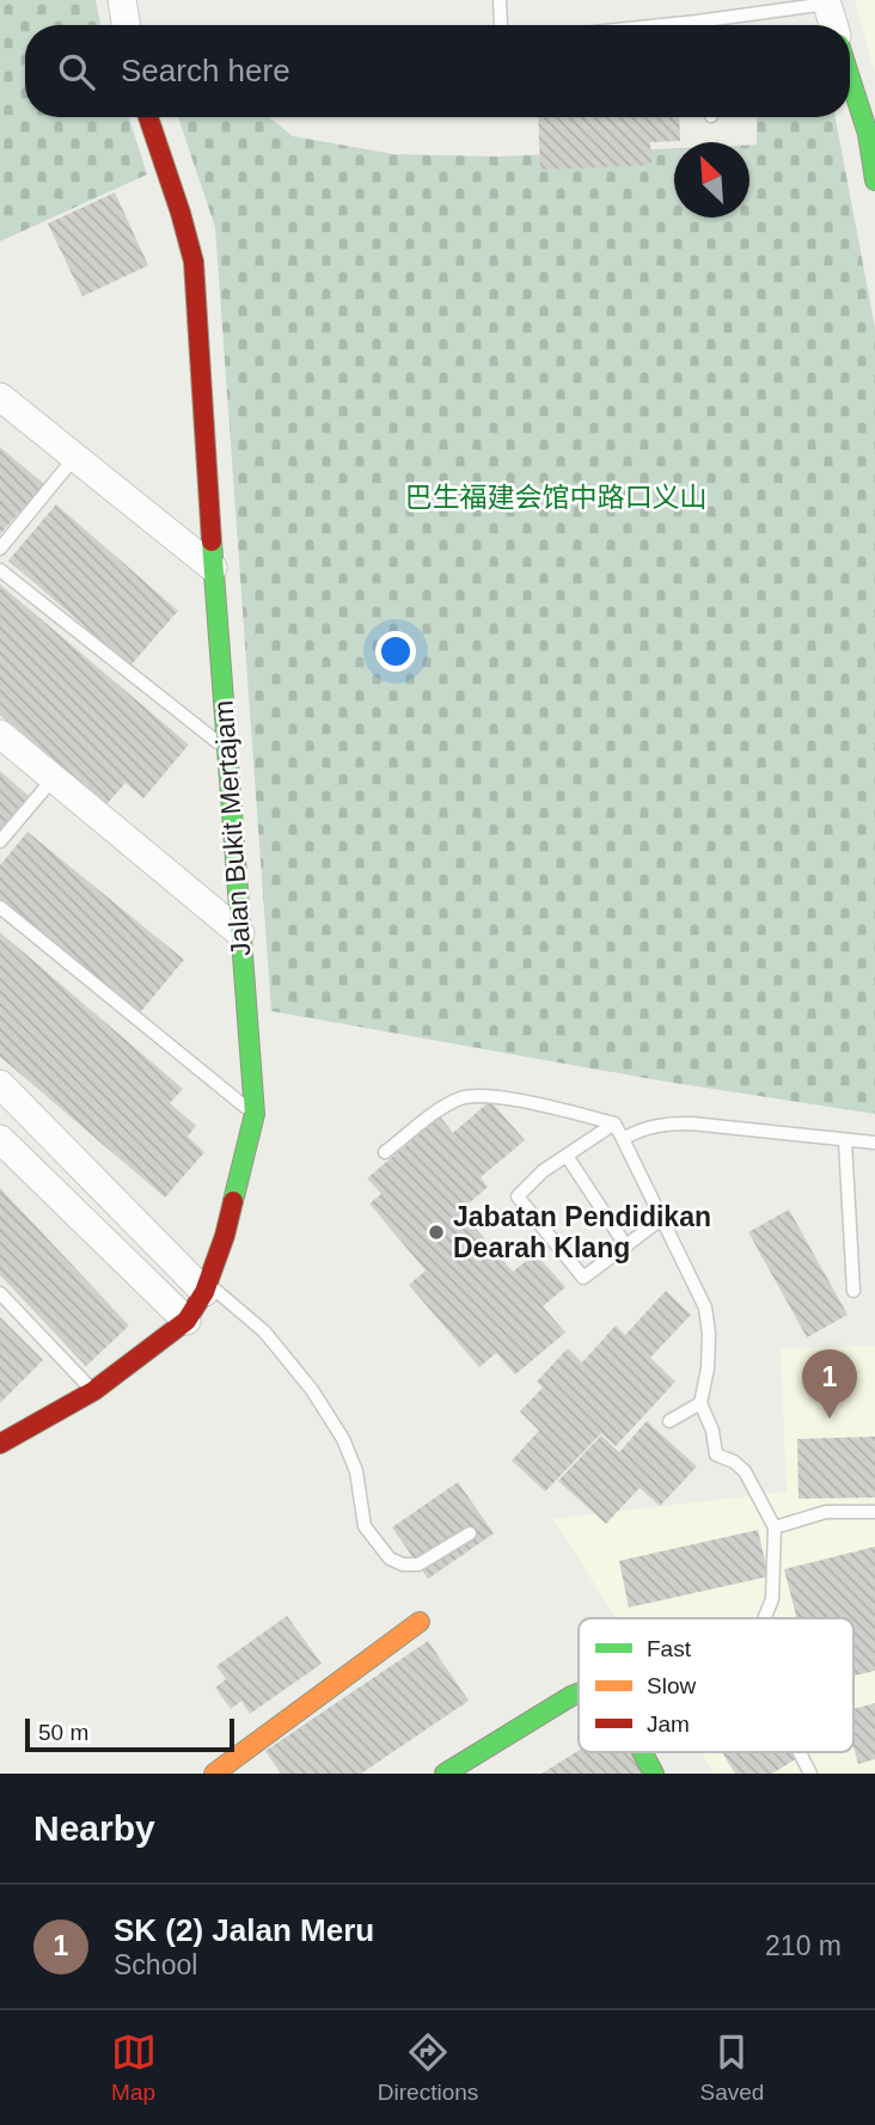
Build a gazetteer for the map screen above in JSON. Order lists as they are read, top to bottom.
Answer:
{
  "streets": {
    "street": ["Jalan Bukit Mertajam"]
  },
  "parks": ["巴生福建会馆中路口义山"],
  "places": ["Jabatan Pendidikan Dearah Klang"],
  "legend": ["Fast", "Slow", "Jam"],
  "scale_bar": "50 m",
  "north": "top left",
  "page": {
    "search": "Search here",
    "pins": "1",
    "scale": "50 m",
    "heading": "Nearby",
    "list": [
      {
        "mark": "1",
        "name": "SK (2) Jalan Meru",
        "note": "School",
        "value": "210 m"
      }
    ],
    "nav": ["Map", "Directions", "Saved"]
  }
}
